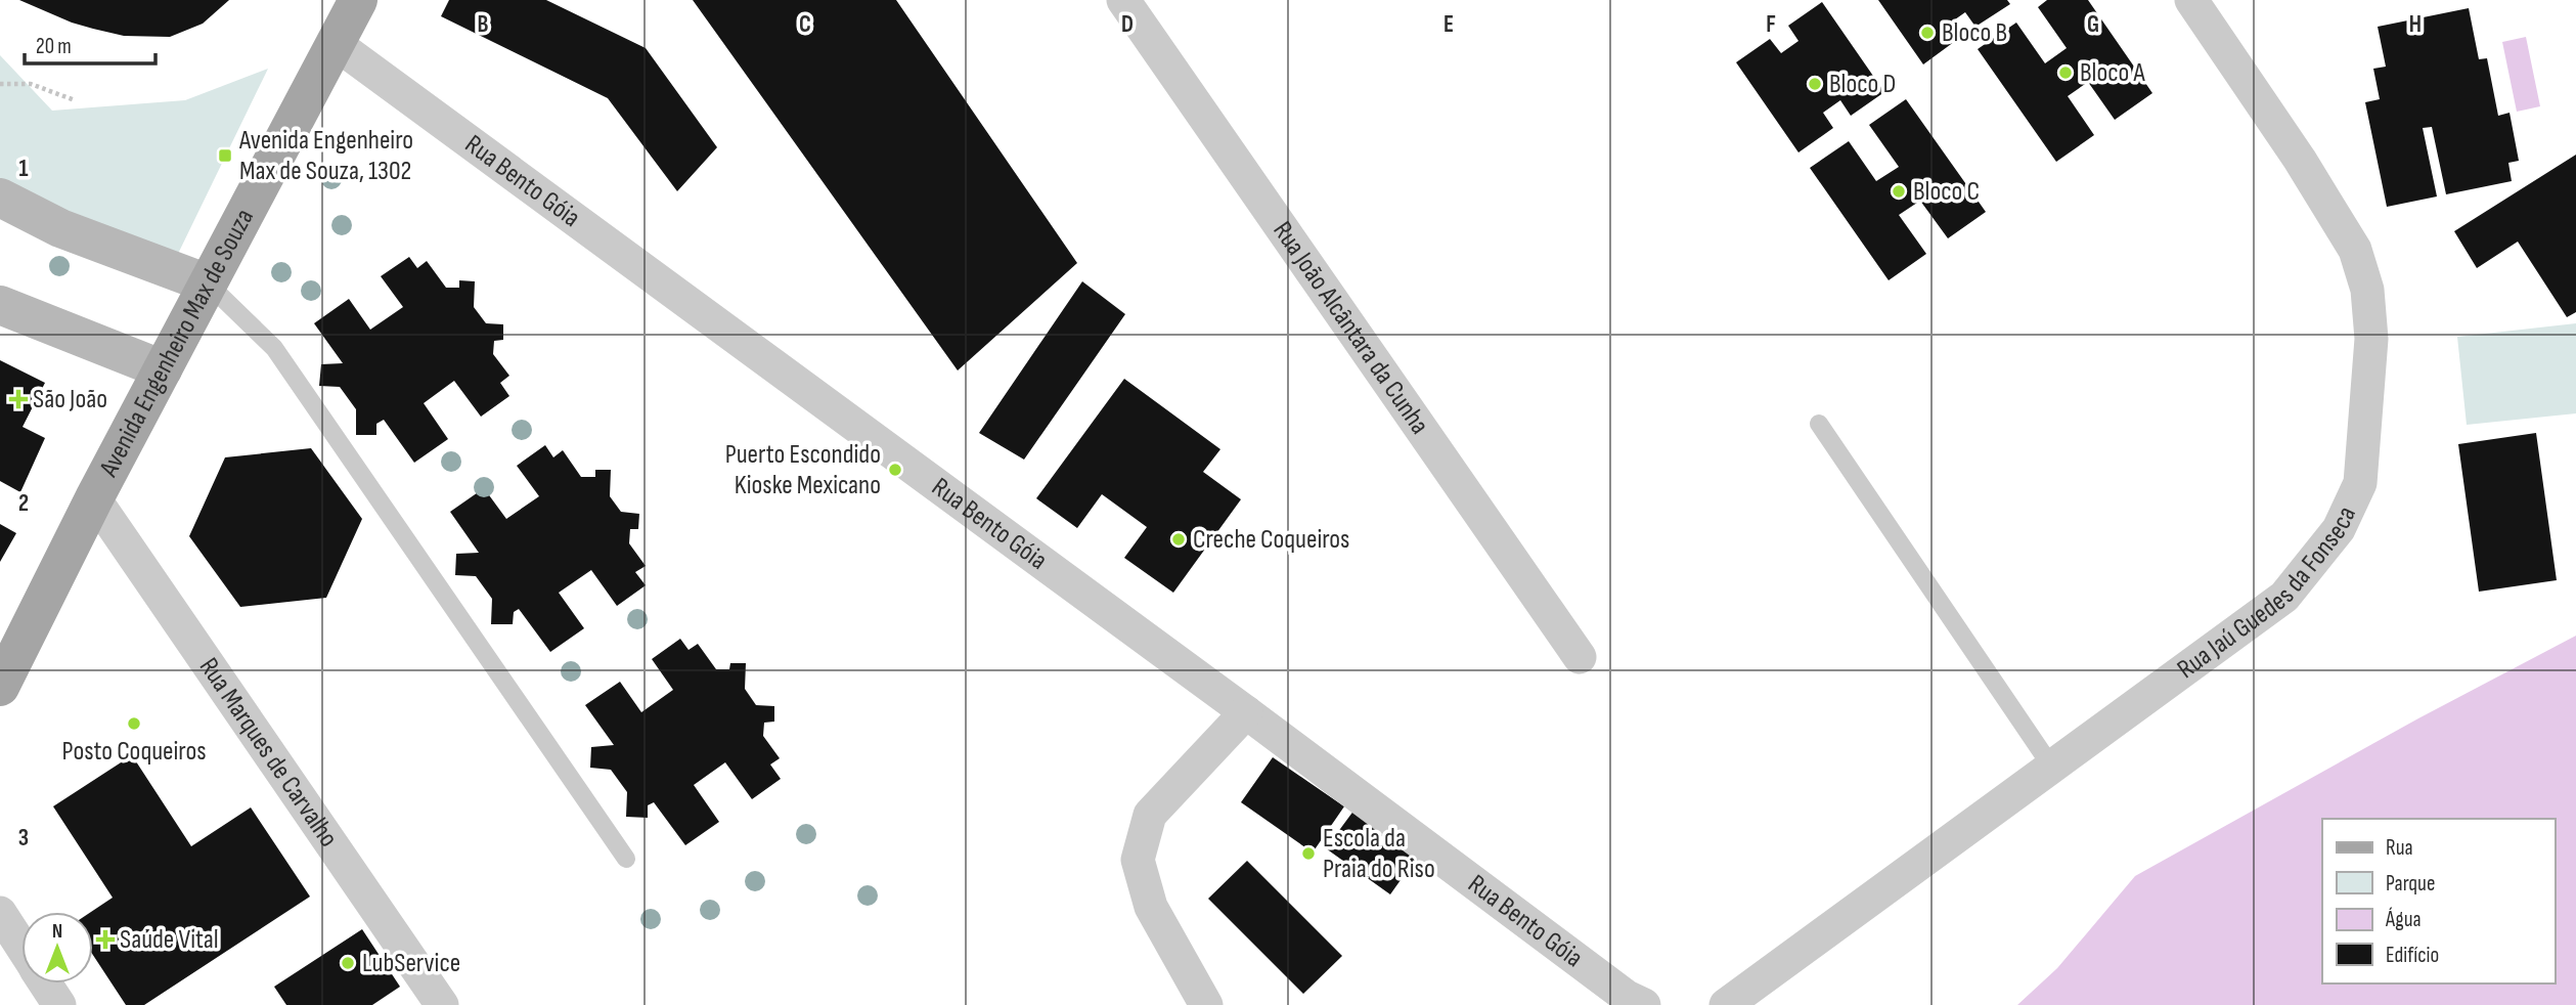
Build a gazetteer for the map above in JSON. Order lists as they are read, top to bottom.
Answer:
{
  "streets": {
    "main road": ["Avenida Engenheiro Max de Souza"],
    "street": [
      "Rua Bento Góia",
      "Rua João Alcântara da Cunha",
      "Rua Jaú Guedes da Fonseca",
      "Rua Marques de Carvalho"
    ]
  },
  "crossings": [
    ["Rua Bento Góia", "Avenida Engenheiro Max de Souza"],
    ["Avenida Engenheiro Max de Souza", "Rua Marques de Carvalho"]
  ],
  "places": {
    "other": [
      "Bloco B",
      "Bloco A",
      "Bloco D",
      "Bloco C",
      "Puerto Escondido Kioske Mexicano",
      "Creche Coqueiros",
      "Posto Coqueiros",
      "Escola da Praia do Riso",
      "LubService"
    ],
    "transit": ["Avenida Engenheiro Max de Souza, 1302"],
    "health": ["São João", "Saúde Vital"]
  },
  "legend": [
    "Rua",
    "Parque",
    "Água",
    "Edifício"
  ],
  "scale_bar": "20 m",
  "north": "top",
  "grid": {
    "columns": [
      "B",
      "C",
      "D",
      "E",
      "F",
      "G",
      "H"
    ],
    "rows": ["1", "2", "3"]
  }
}
